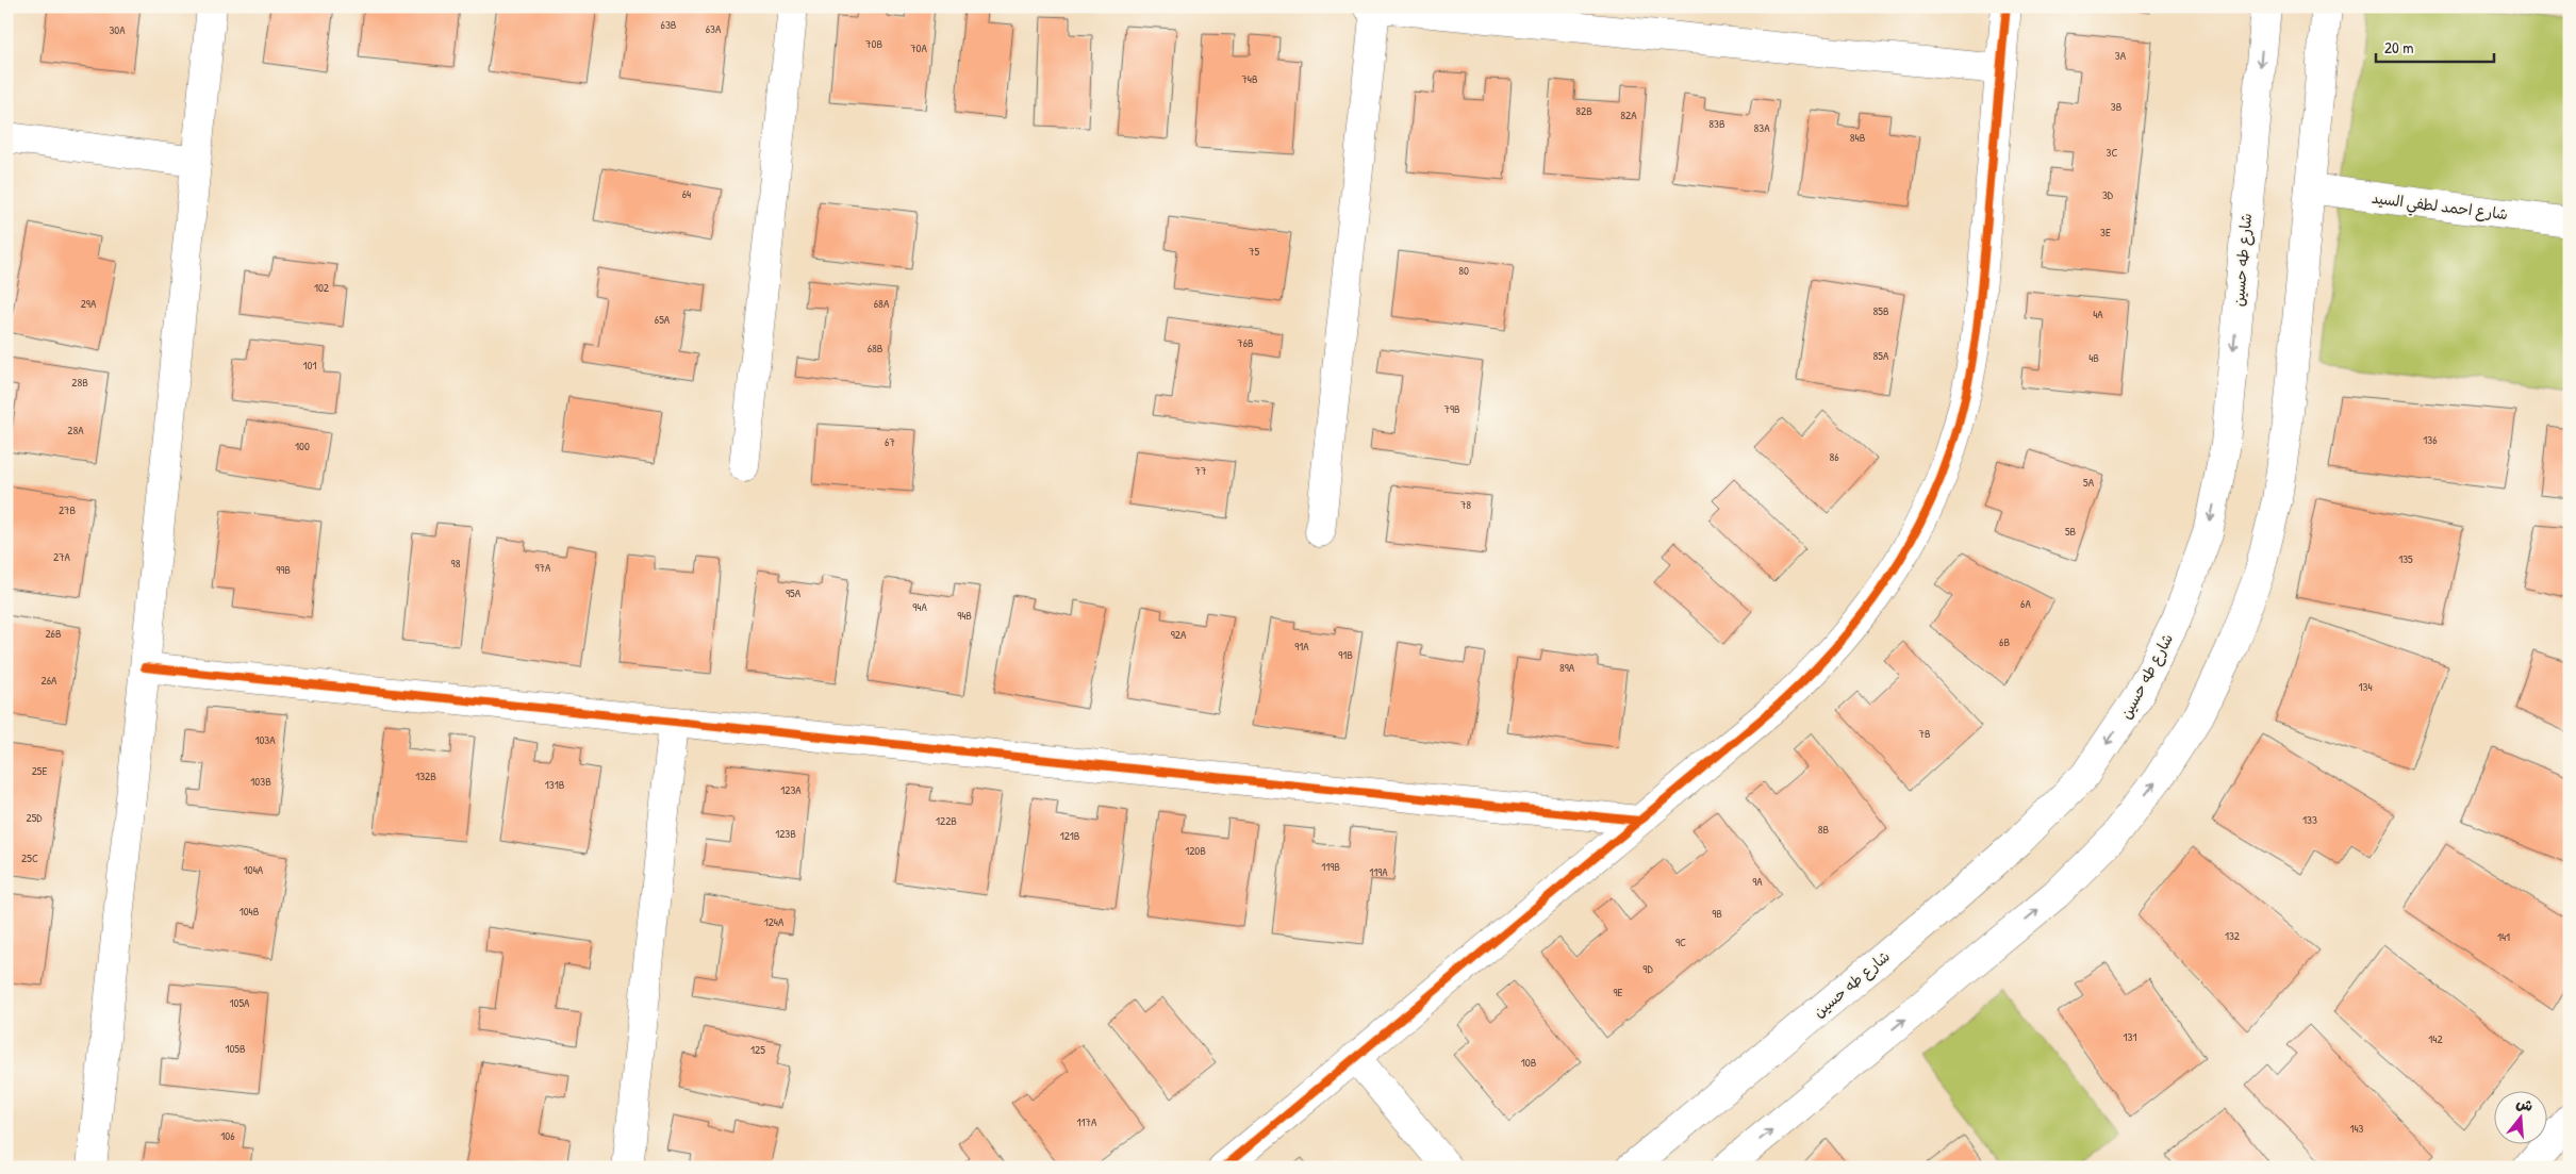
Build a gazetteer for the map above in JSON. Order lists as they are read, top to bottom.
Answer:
{
  "streets": {
    "street": ["شارع احمد لطفي السيد", "شارع طه حسين"]
  },
  "house_numbers": [
    "63B",
    "63A",
    "30A",
    "70B",
    "70A",
    "3A",
    "74B",
    "3B",
    "82B",
    "82A",
    "83B",
    "83A",
    "84B",
    "3C",
    "64",
    "3D",
    "3E",
    "75",
    "80",
    "102",
    "29A",
    "68A",
    "85B",
    "4A",
    "65A",
    "76B",
    "68B",
    "85A",
    "4B",
    "101",
    "28B",
    "79B",
    "28A",
    "136",
    "67",
    "100",
    "86",
    "77",
    "5A",
    "78",
    "27B",
    "5B",
    "27A",
    "135",
    "98",
    "97A",
    "99B",
    "95A",
    "6A",
    "94A",
    "94B",
    "26B",
    "92A",
    "6B",
    "91A",
    "91B",
    "89A",
    "26A",
    "134",
    "7B",
    "103A",
    "25E",
    "132B",
    "103B",
    "131B",
    "123A",
    "25D",
    "133",
    "122B",
    "8B",
    "123B",
    "121B",
    "120B",
    "25C",
    "119B",
    "104A",
    "119A",
    "9A",
    "104B",
    "9B",
    "124A",
    "132",
    "141",
    "9C",
    "9D",
    "9E",
    "105A",
    "131",
    "142",
    "105B",
    "125",
    "10B",
    "117A",
    "143",
    "106"
  ],
  "scale_bar": "20 m",
  "north": "top"
}
